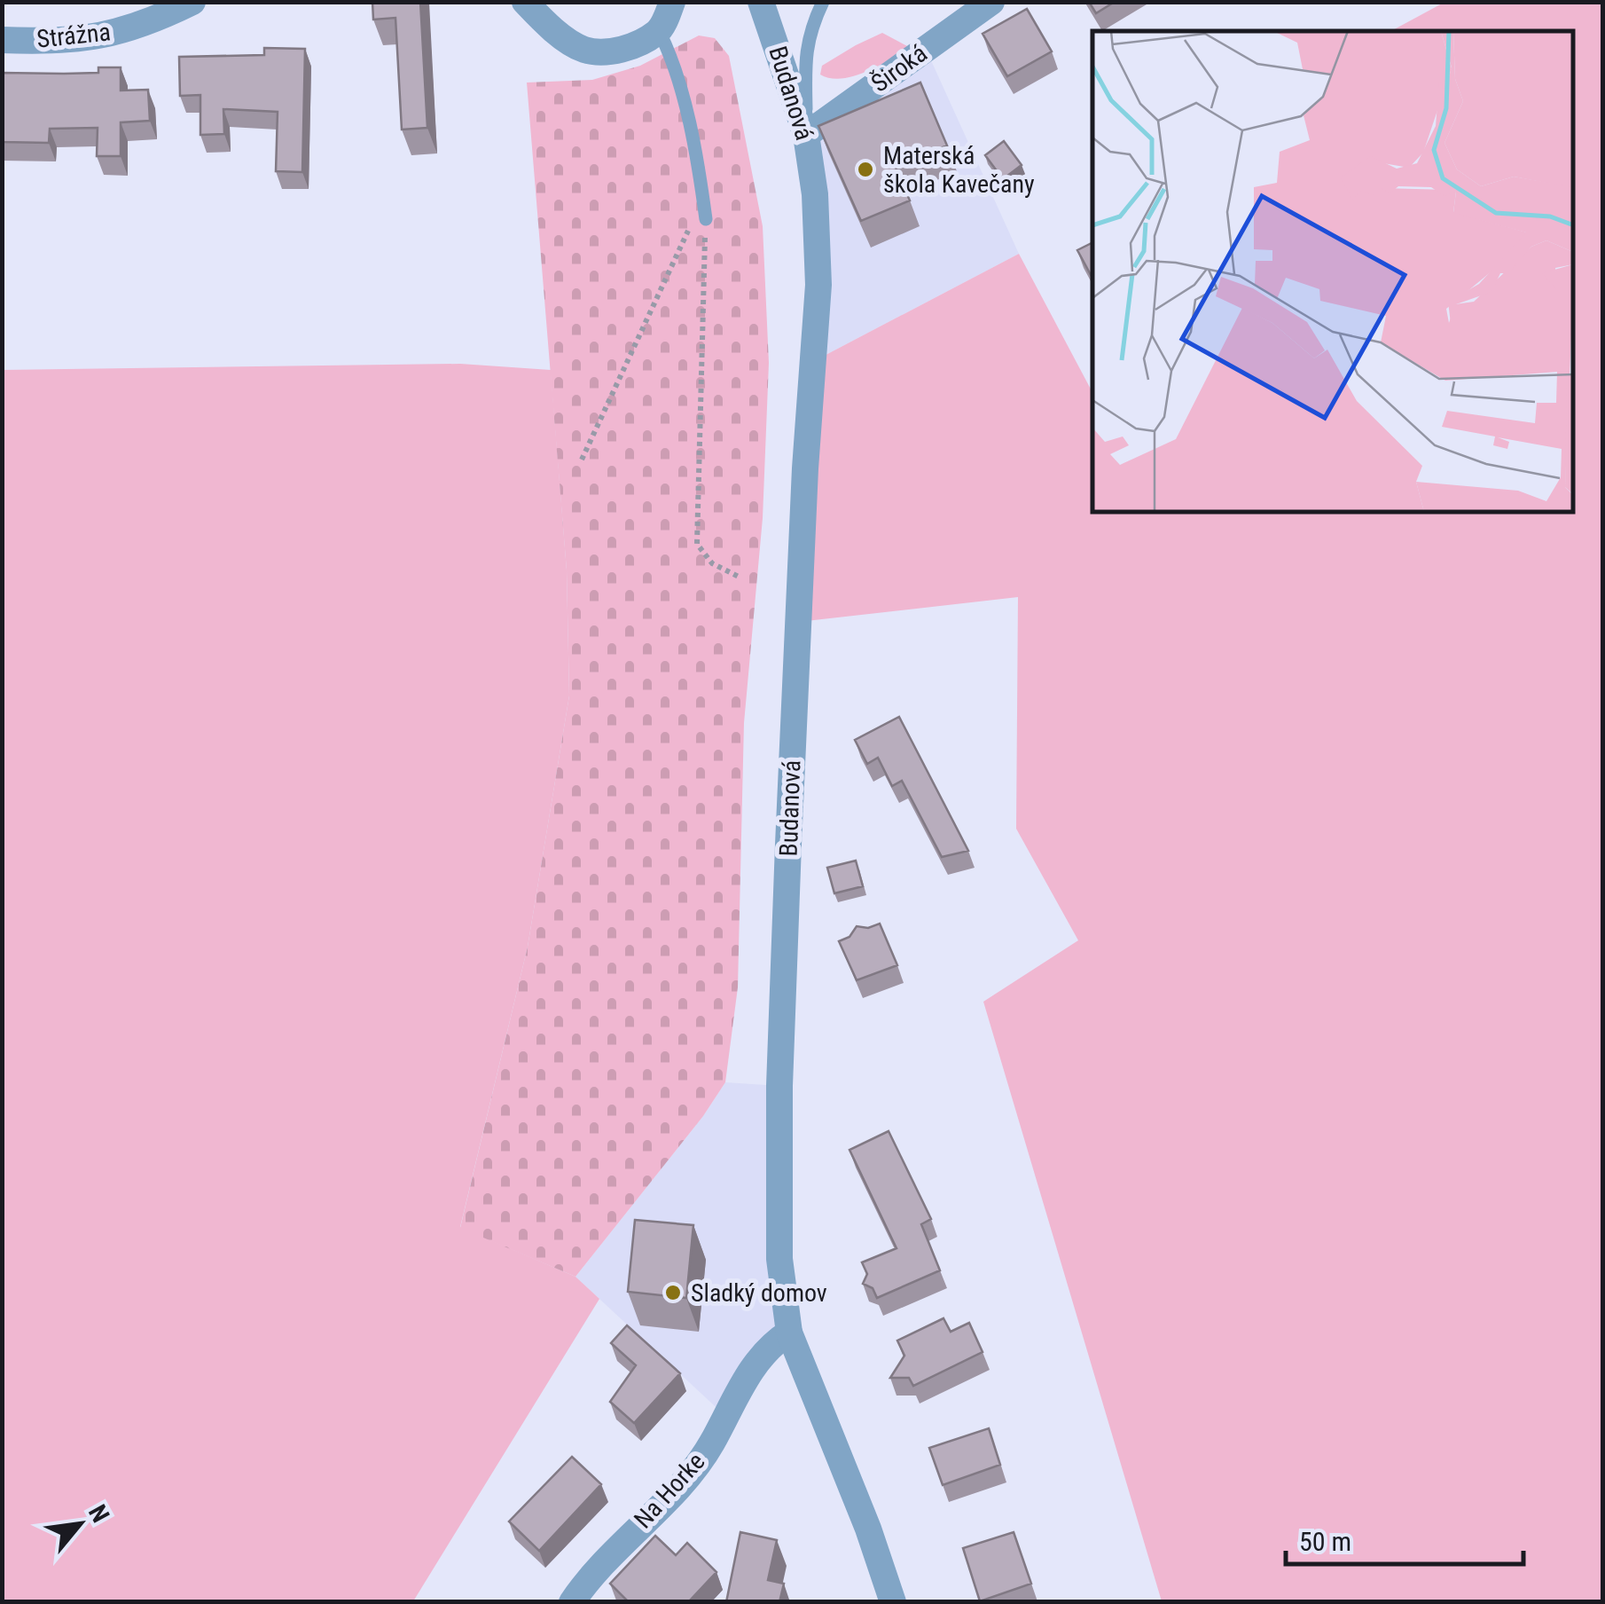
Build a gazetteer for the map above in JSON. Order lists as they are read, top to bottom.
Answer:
{
  "streets": {
    "street": [
      "Strážna",
      "Široká",
      "Budanová",
      "Na Horke"
    ]
  },
  "crossings": [
    ["Široká", "Budanová"],
    ["Budanová", "Na Horke"]
  ],
  "places": ["Materská škola Kavečany", "Sladký domov"],
  "scale_bar": "50 m",
  "north": "top right"
}
